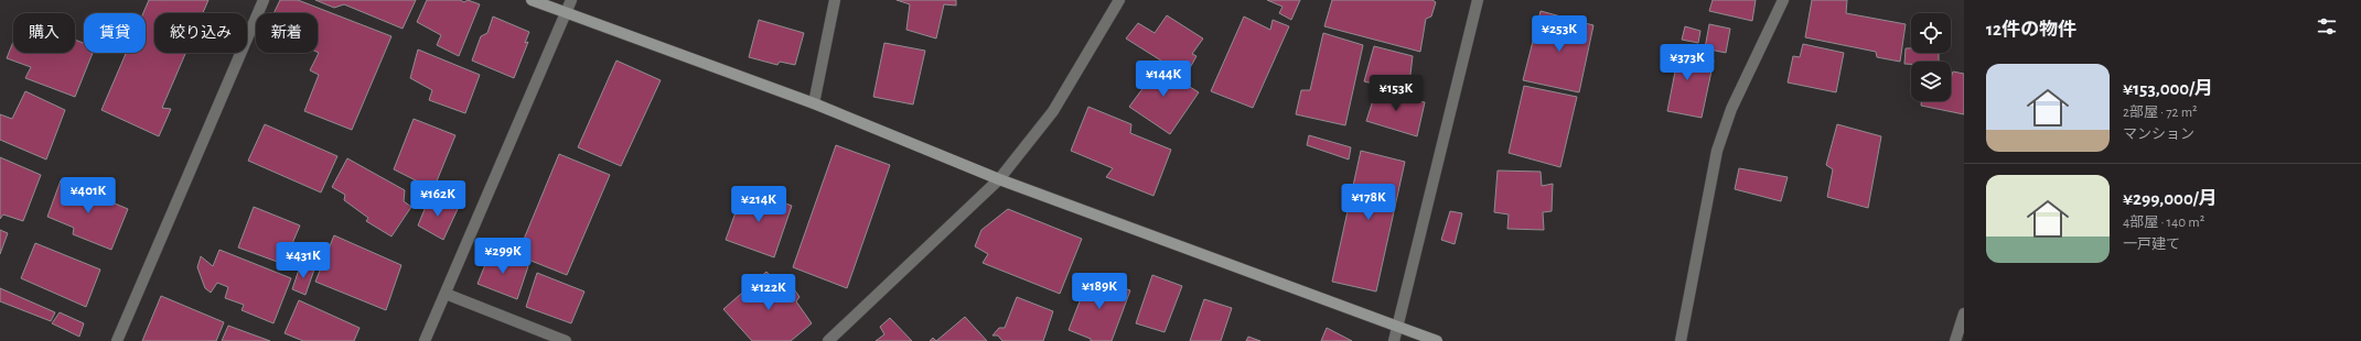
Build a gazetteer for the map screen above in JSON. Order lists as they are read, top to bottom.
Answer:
{
  "page": {
    "heading": "12件の物件",
    "chip": [
      "購入",
      "賃貸",
      "絞り込み",
      "新着"
    ],
    "price": [
      "¥253K",
      "¥373K",
      "¥144K",
      "¥153K",
      "¥401K",
      "¥162K",
      "¥178K",
      "¥214K",
      "¥299K",
      "¥431K",
      "¥189K",
      "¥122K"
    ],
    "list": [
      {
        "name": "¥153,000/月",
        "note": "2部屋 · 72 m² · マンション"
      },
      {
        "name": "¥299,000/月",
        "note": "4部屋 · 140 m² · 一戸建て"
      }
    ]
  }
}
